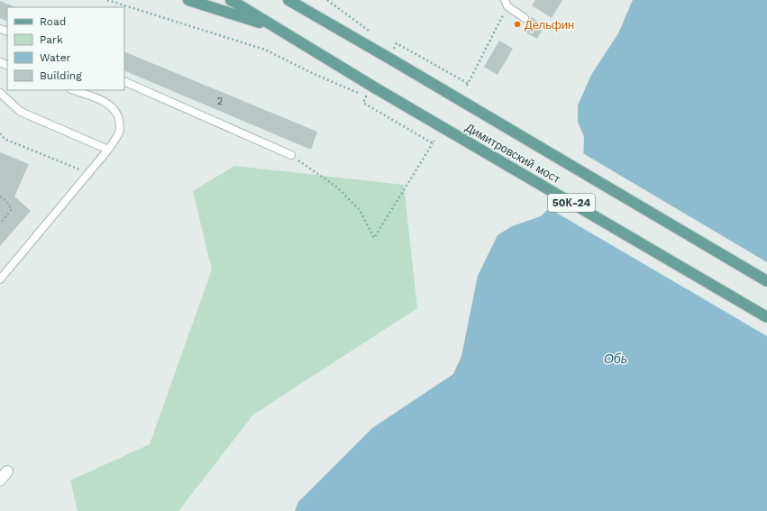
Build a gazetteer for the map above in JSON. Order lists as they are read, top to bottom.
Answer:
{
  "streets": {
    "main road": ["Димитровский мост", "50К-24"]
  },
  "water": ["Обь"],
  "places": ["Дельфин"],
  "house_numbers": ["2"],
  "legend": [
    "Road",
    "Park",
    "Water",
    "Building"
  ]
}
